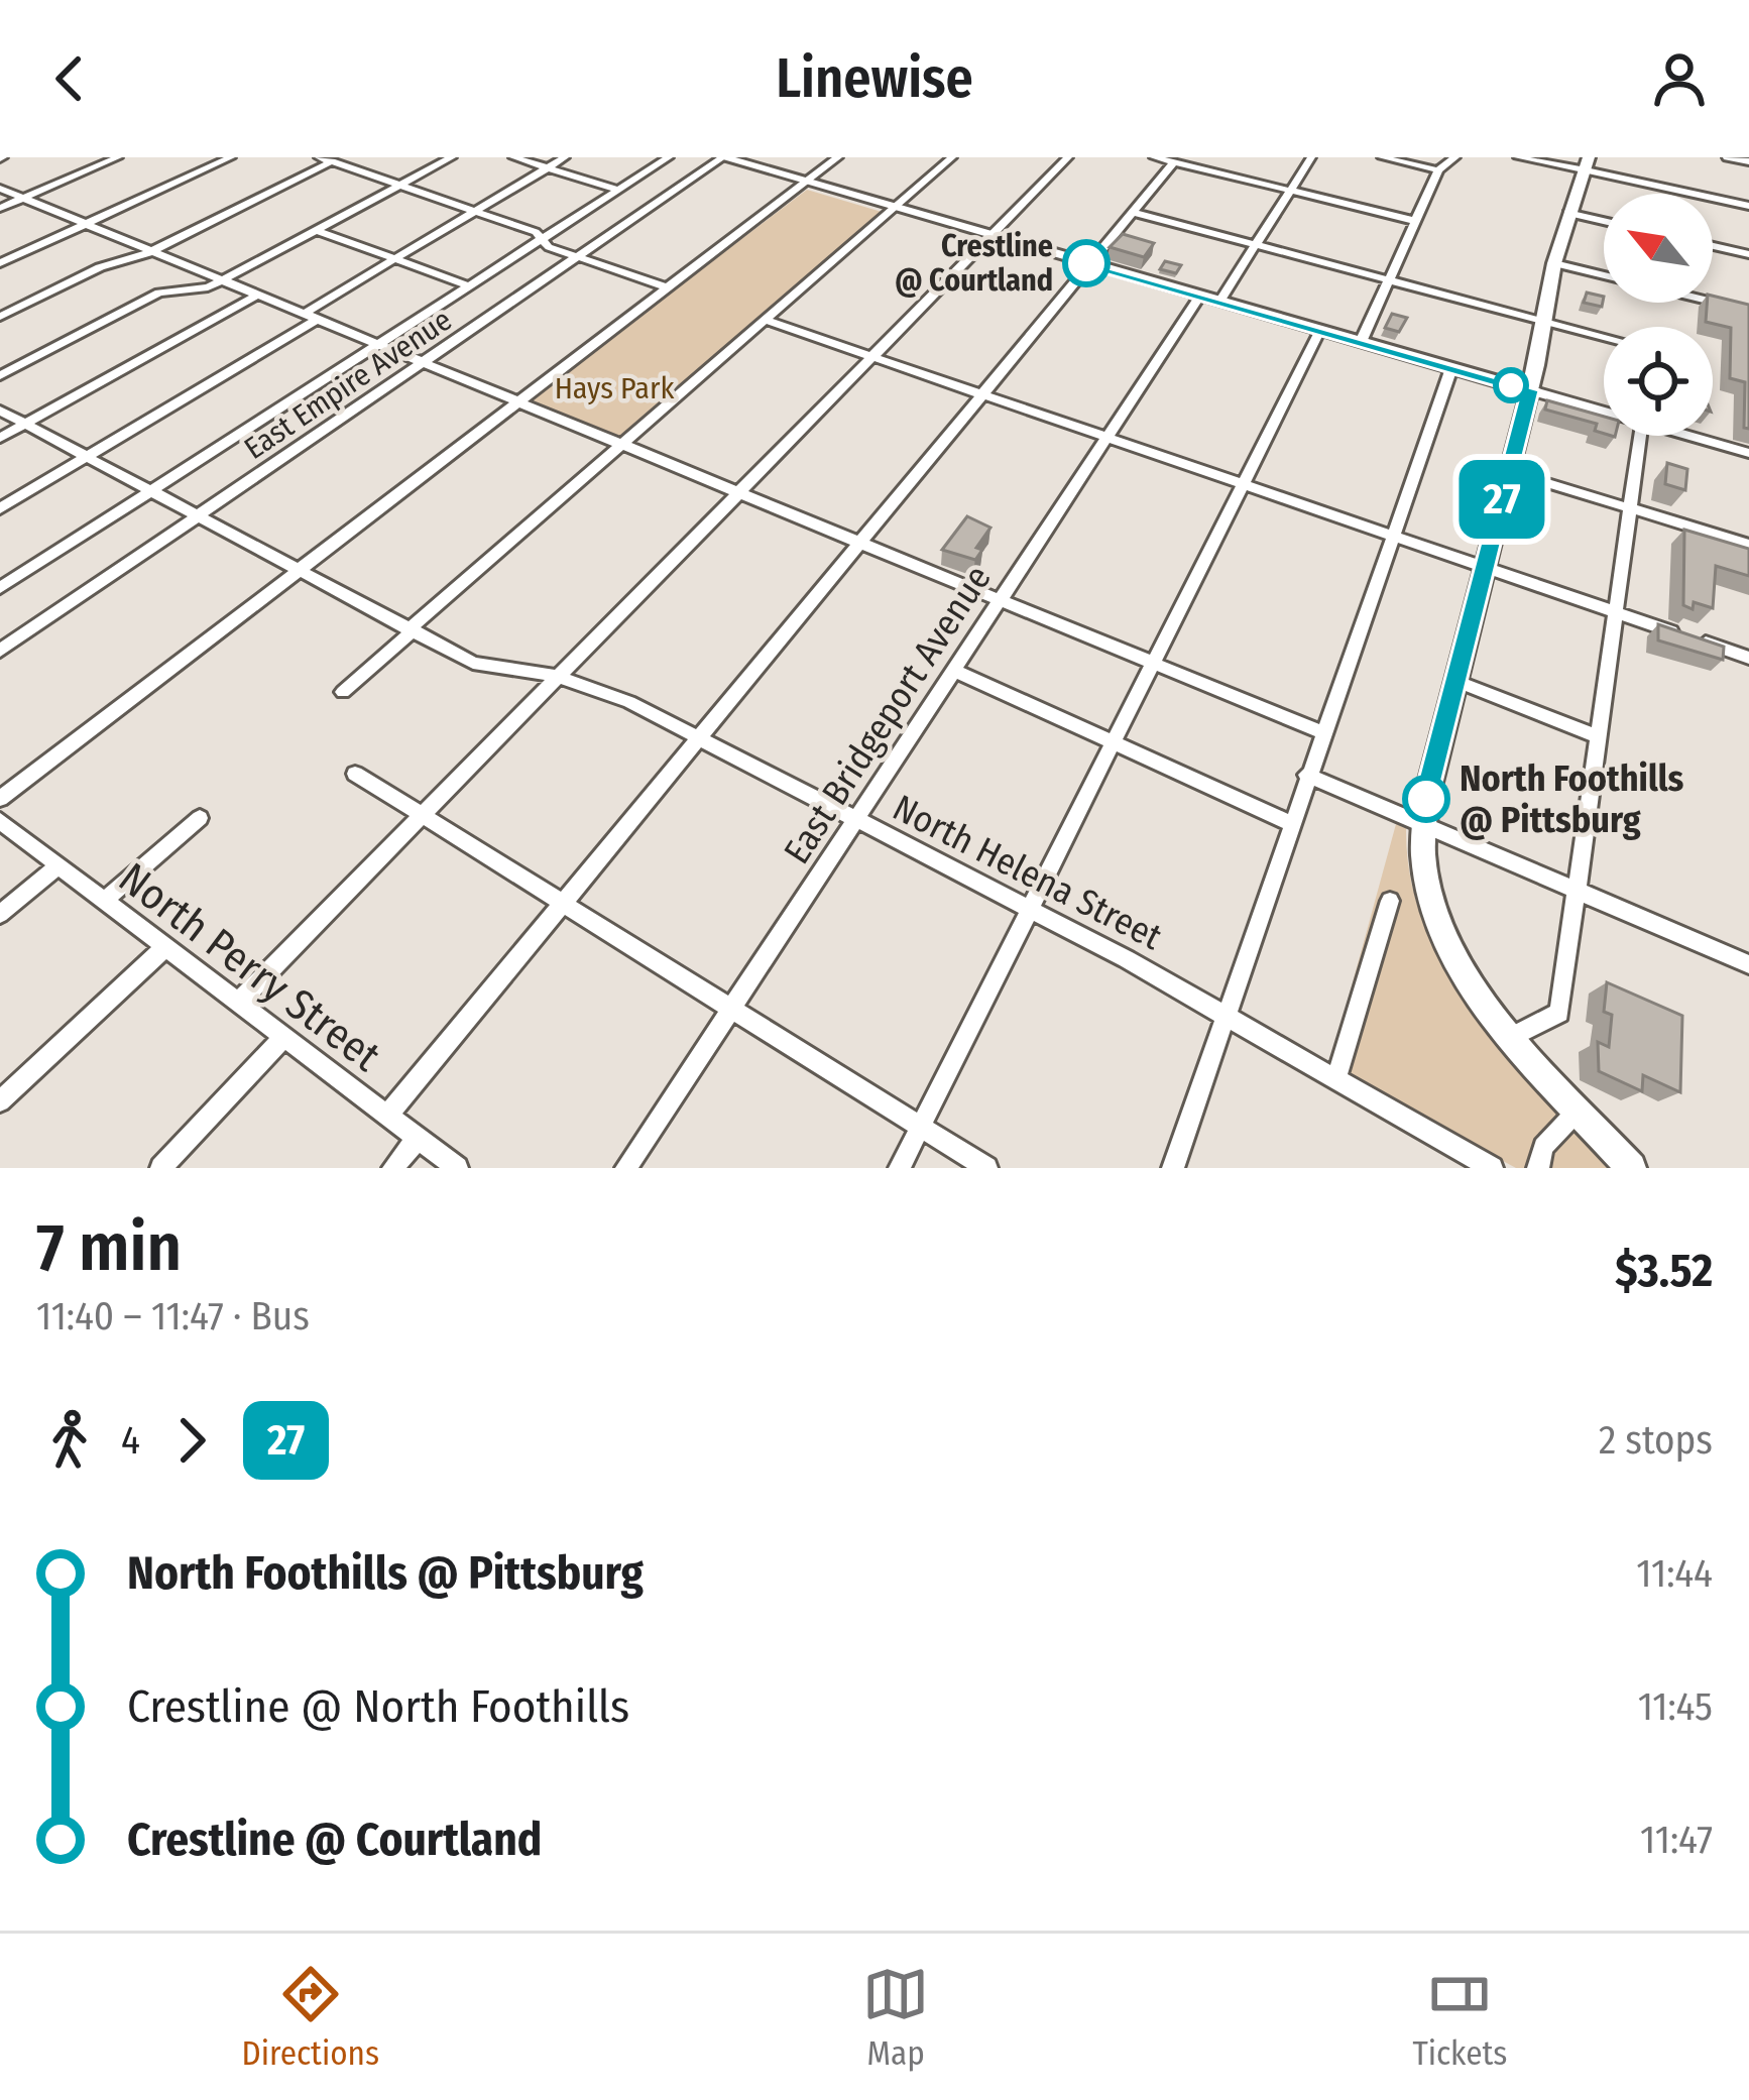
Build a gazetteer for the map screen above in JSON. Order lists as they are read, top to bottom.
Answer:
{
  "streets": {
    "street": [
      "East Empire Avenue",
      "East Bridgeport Avenue",
      "North Helena Street",
      "North Perry Street"
    ]
  },
  "crossings": [
    ["East Empire Avenue", "North Helena Street"],
    ["East Bridgeport Avenue", "North Helena Street"]
  ],
  "parks": ["Hays Park"],
  "places": ["Crestline @ Courtland", "North Foothills @ Pittsburg"],
  "lines": ["bus line 27"],
  "north": "top left",
  "page": {
    "header": "Linewise",
    "on_map": "27",
    "heading": ["7 min", "11:40 – 11:47 · Bus", "$3.52"],
    "legs": ["4", "27", "2 stops"],
    "list": [
      {
        "name": "North Foothills @ Pittsburg",
        "value": "11:44"
      },
      {
        "name": "Crestline @ North Foothills",
        "value": "11:45"
      },
      {
        "name": "Crestline @ Courtland",
        "value": "11:47"
      }
    ],
    "tabs": ["Directions", "Map", "Tickets"]
  }
}
